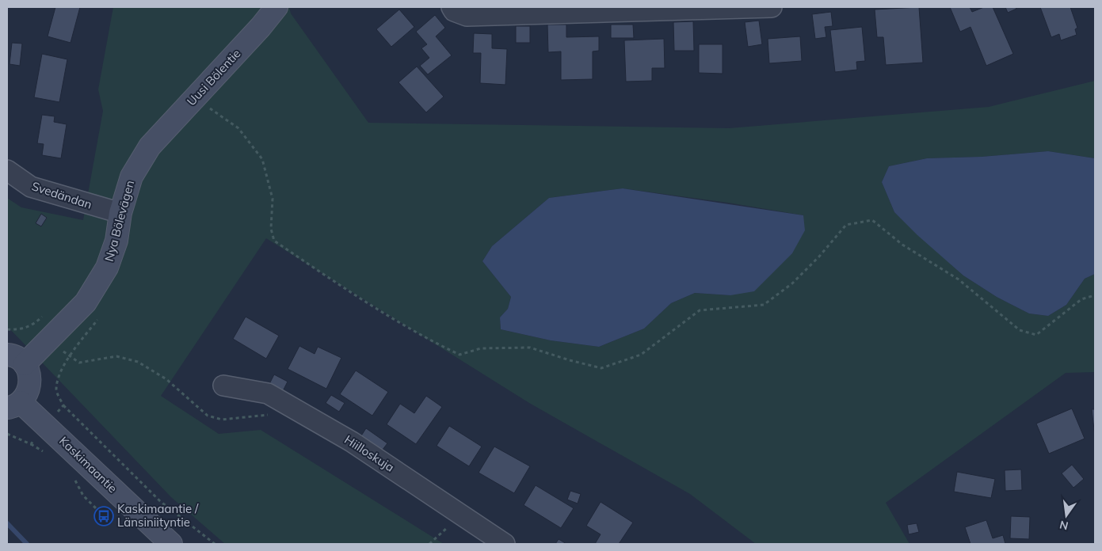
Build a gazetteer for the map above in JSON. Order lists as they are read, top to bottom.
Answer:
{
  "streets": {
    "street": [
      "Uusi Bölentie",
      "Svedändan",
      "Nya Bölevägen",
      "Hiilloskuja",
      "Kaskimaantie"
    ]
  },
  "crossings": [
    ["Uusi Bölentie", "Nya Bölevägen"],
    ["Svedändan", "Nya Bölevägen"]
  ],
  "places": {
    "bus stop": ["Kaskimaantie / Länsiniityntie"]
  },
  "north": "bottom"
}
